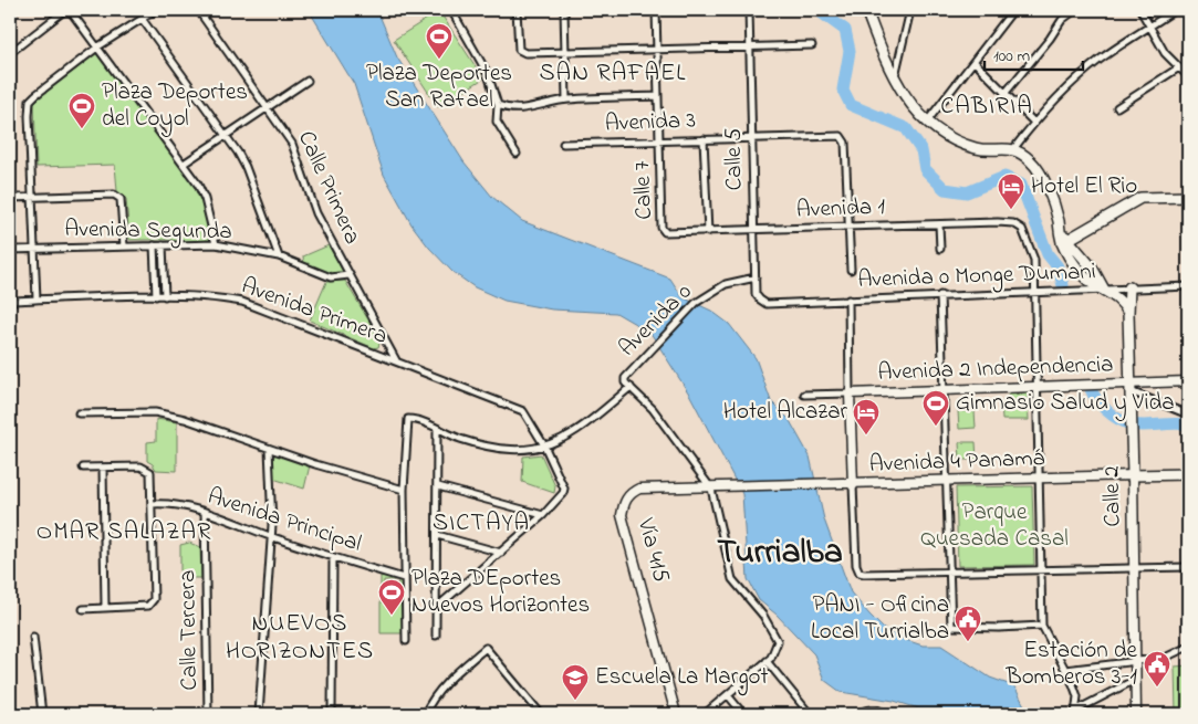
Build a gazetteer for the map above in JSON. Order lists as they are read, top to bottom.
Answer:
{
  "streets": {
    "main road": ["Avenida 4 Panamá", "Calle 2"],
    "street": [
      "Avenida 3",
      "Calle 5",
      "Calle Primera",
      "Calle 7",
      "Avenida 1",
      "Avenida Segunda",
      "Avenida 0 Monge Dumani",
      "Avenida Primera",
      "Avenida 0",
      "Avenida 2 Independencia",
      "Avenida Principal",
      "Vía 415",
      "Calle Tercera"
    ]
  },
  "crossings": [
    ["Avenida 3", "Calle 5"],
    ["Avenida 3", "Calle 7"],
    ["Avenida 3", "Avenida 1"],
    ["Calle 5", "Avenida 1"],
    ["Calle 5", "Avenida 0 Monge Dumani"],
    ["Calle 5", "Avenida 0"],
    ["Calle Primera", "Avenida Segunda"],
    ["Calle Primera", "Avenida Primera"],
    ["Calle 7", "Avenida 1"],
    ["Avenida 1", "Avenida 0 Monge Dumani"],
    ["Avenida 0 Monge Dumani", "Calle 2"],
    ["Avenida 2 Independencia", "Calle 2"],
    ["Avenida 4 Panamá", "Calle 2"],
    ["Avenida 4 Panamá", "Vía 415"],
    ["Avenida Principal", "Calle Tercera"]
  ],
  "districts": [
    "SAN RAFAEL",
    "CABIRIA",
    "SICTAYA",
    "OMAR SALAZAR",
    "Turrialba",
    "NUEVOS HORIZONTES"
  ],
  "parks": ["Parque Quesada Casal"],
  "places": {
    "sports": [
      "Plaza Deportes San Rafael",
      "Plaza Deportes del Coyol",
      "Gimnasio Salud y Vida",
      "Plaza DEportes Nuevos Horizontes"
    ],
    "hotel": ["Hotel El Rio", "Hotel Alcazar"],
    "public building": ["PANI - Oficina Local Turrialba", "Estación de Bomberos 3-1"],
    "school or university": ["Escuela La Margot"]
  },
  "scale_bar": "100 m"
}
